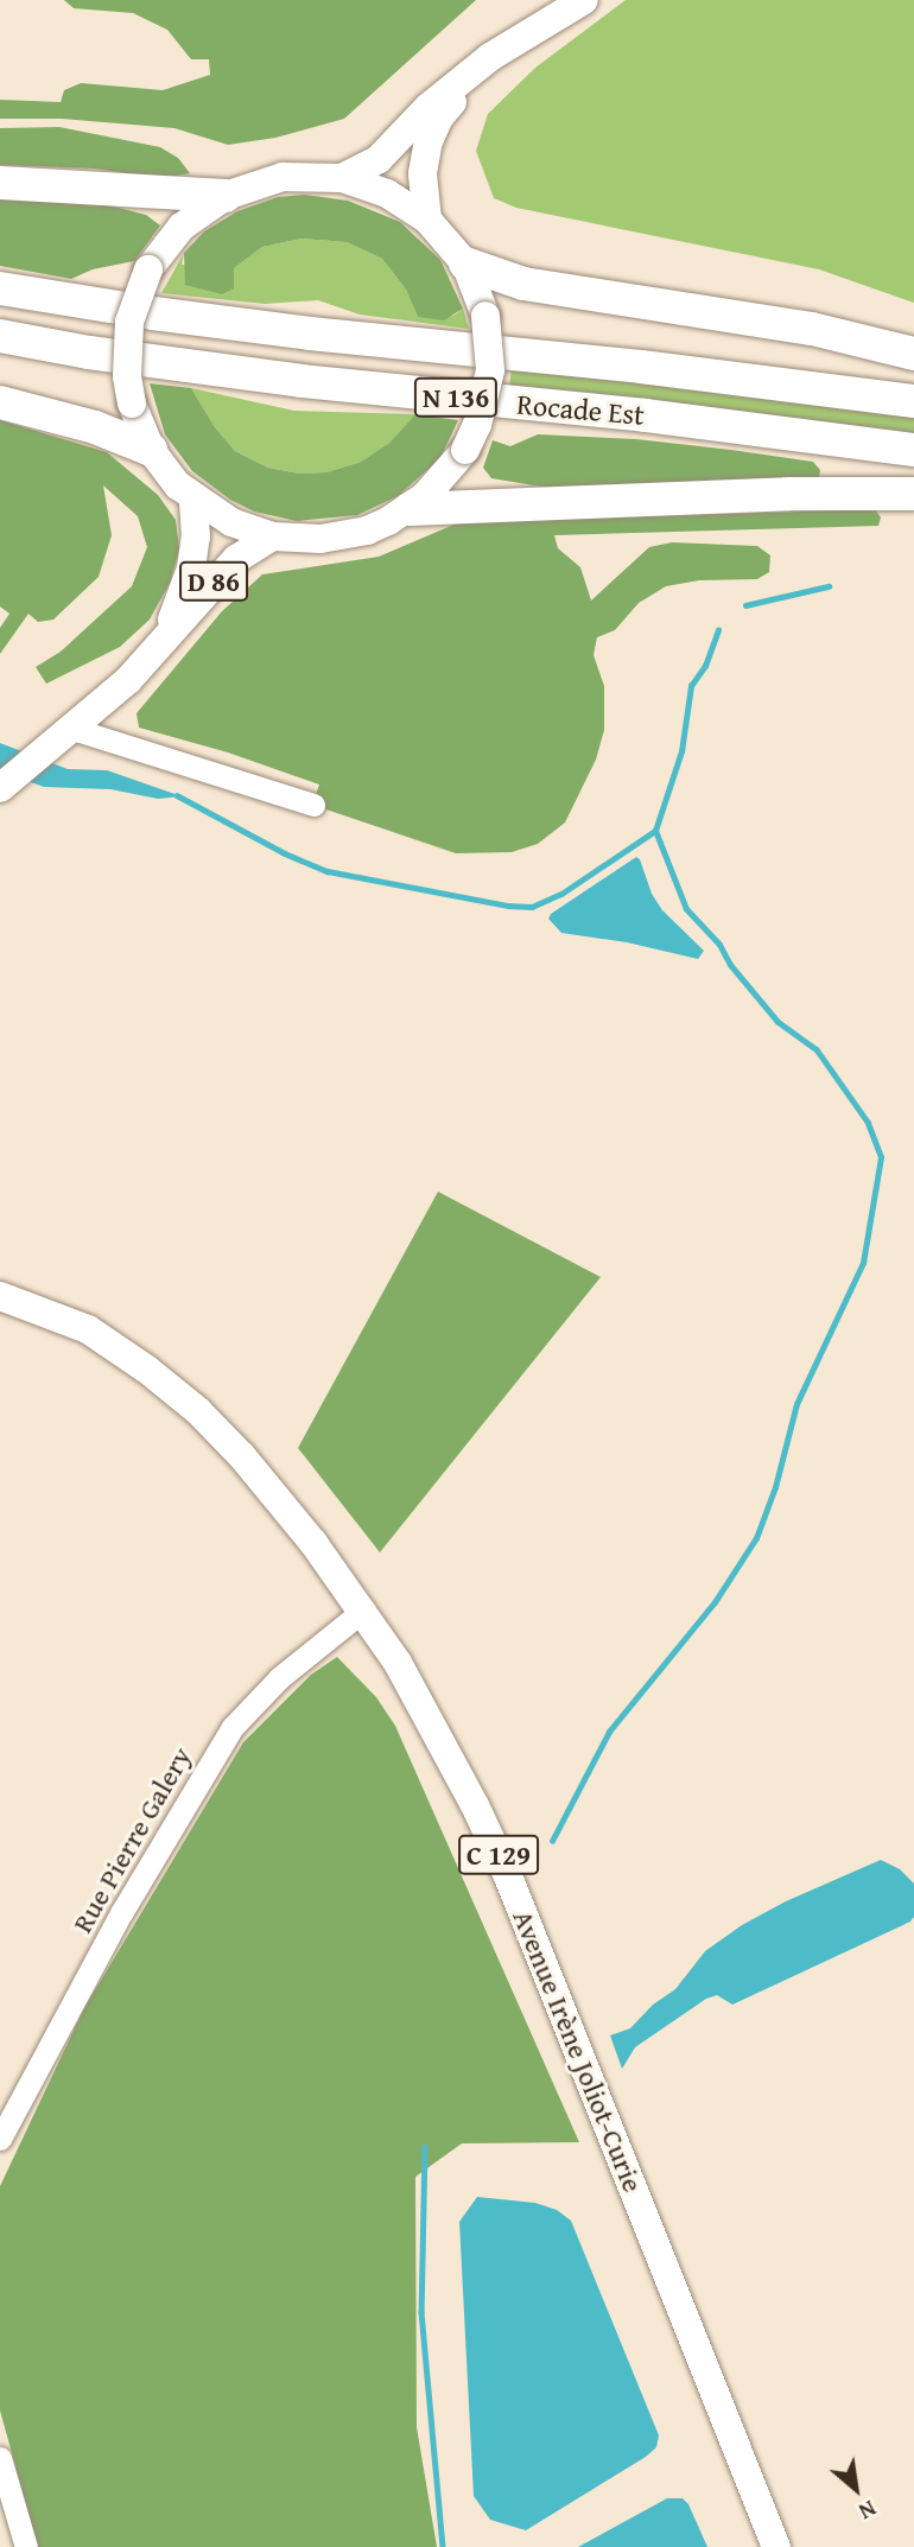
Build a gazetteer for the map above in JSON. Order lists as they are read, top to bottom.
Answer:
{
  "streets": {
    "highway": ["N 136", "Rocade Est"],
    "main road": ["D 86", "C 129", "Avenue Irène Joliot-Curie"],
    "street": ["Rue Pierre Galery"]
  },
  "crossings": [
    ["Rue Pierre Galery", "Avenue Irène Joliot-Curie"]
  ],
  "north": "bottom right"
}
